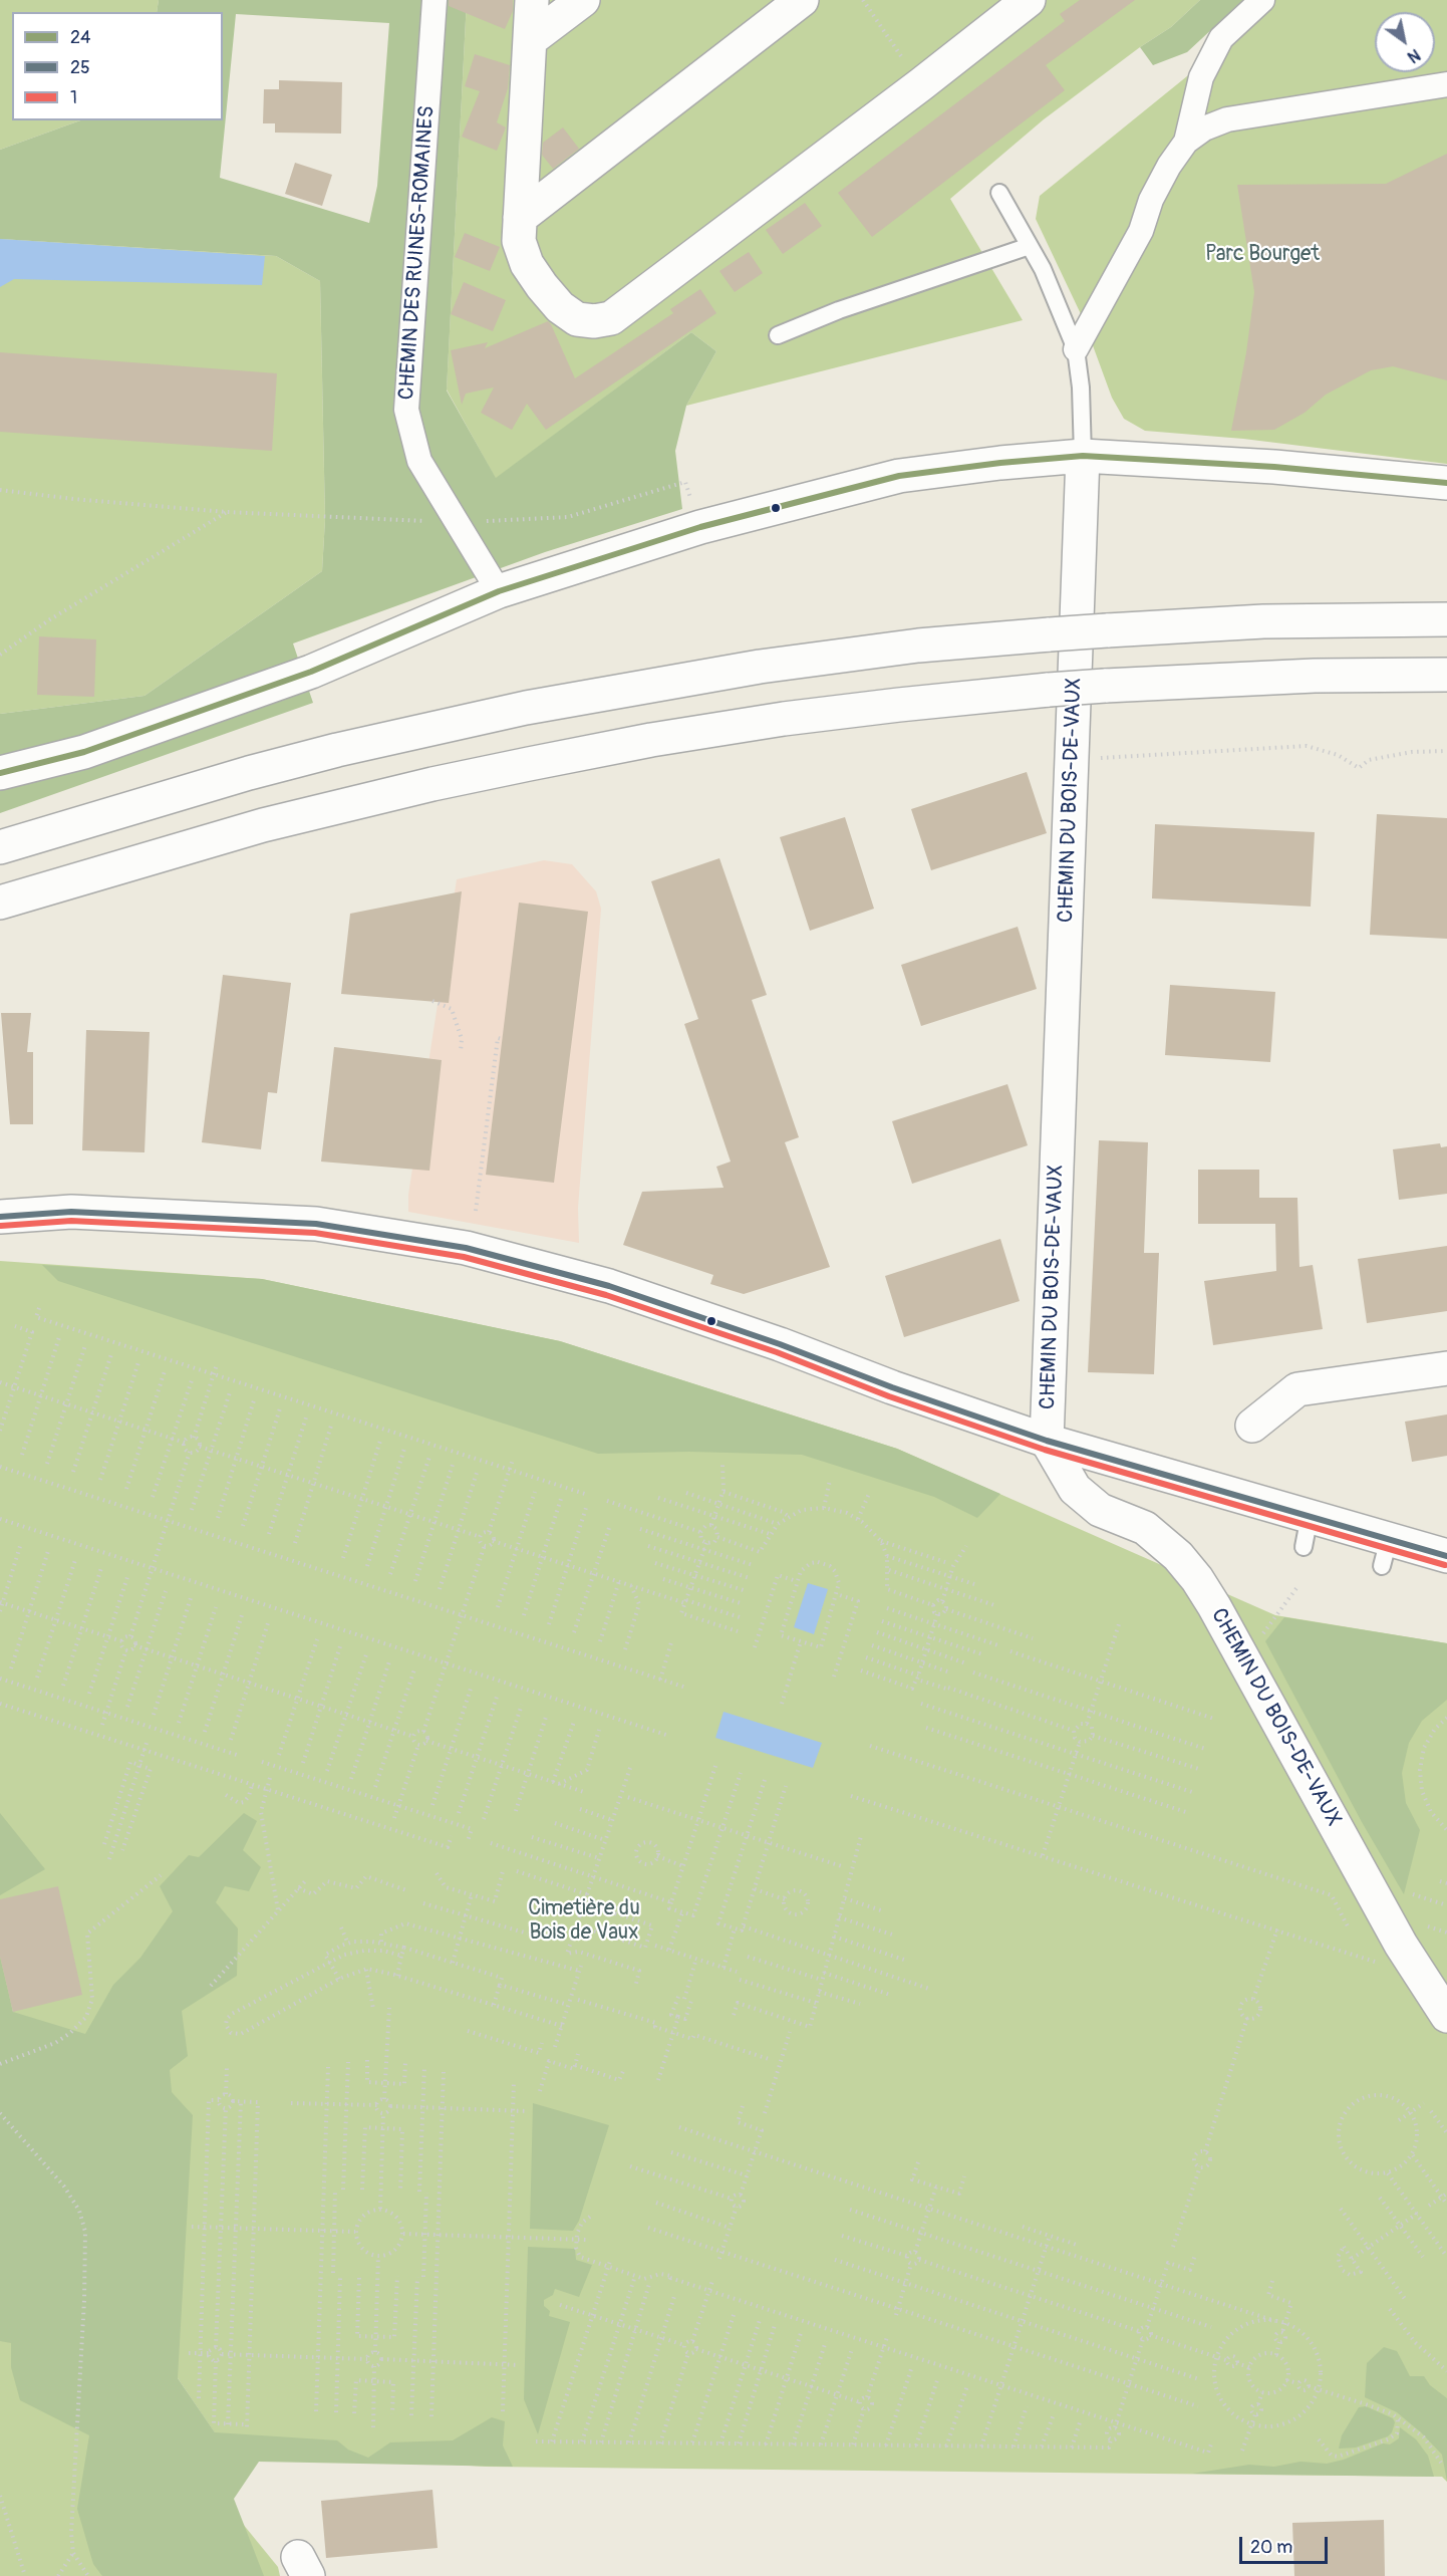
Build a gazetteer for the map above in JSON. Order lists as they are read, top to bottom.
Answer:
{
  "streets": {
    "main road": ["CHEMIN DU BOIS-DE-VAUX"],
    "street": ["CHEMIN DES RUINES-ROMAINES"]
  },
  "parks": ["Parc Bourget", "Cimetière du Bois de Vaux"],
  "lines": ["transit line 24", "transit line 25", "transit line 1"],
  "legend": ["24", "25", "1"],
  "scale_bar": "20 m",
  "north": "bottom right"
}
